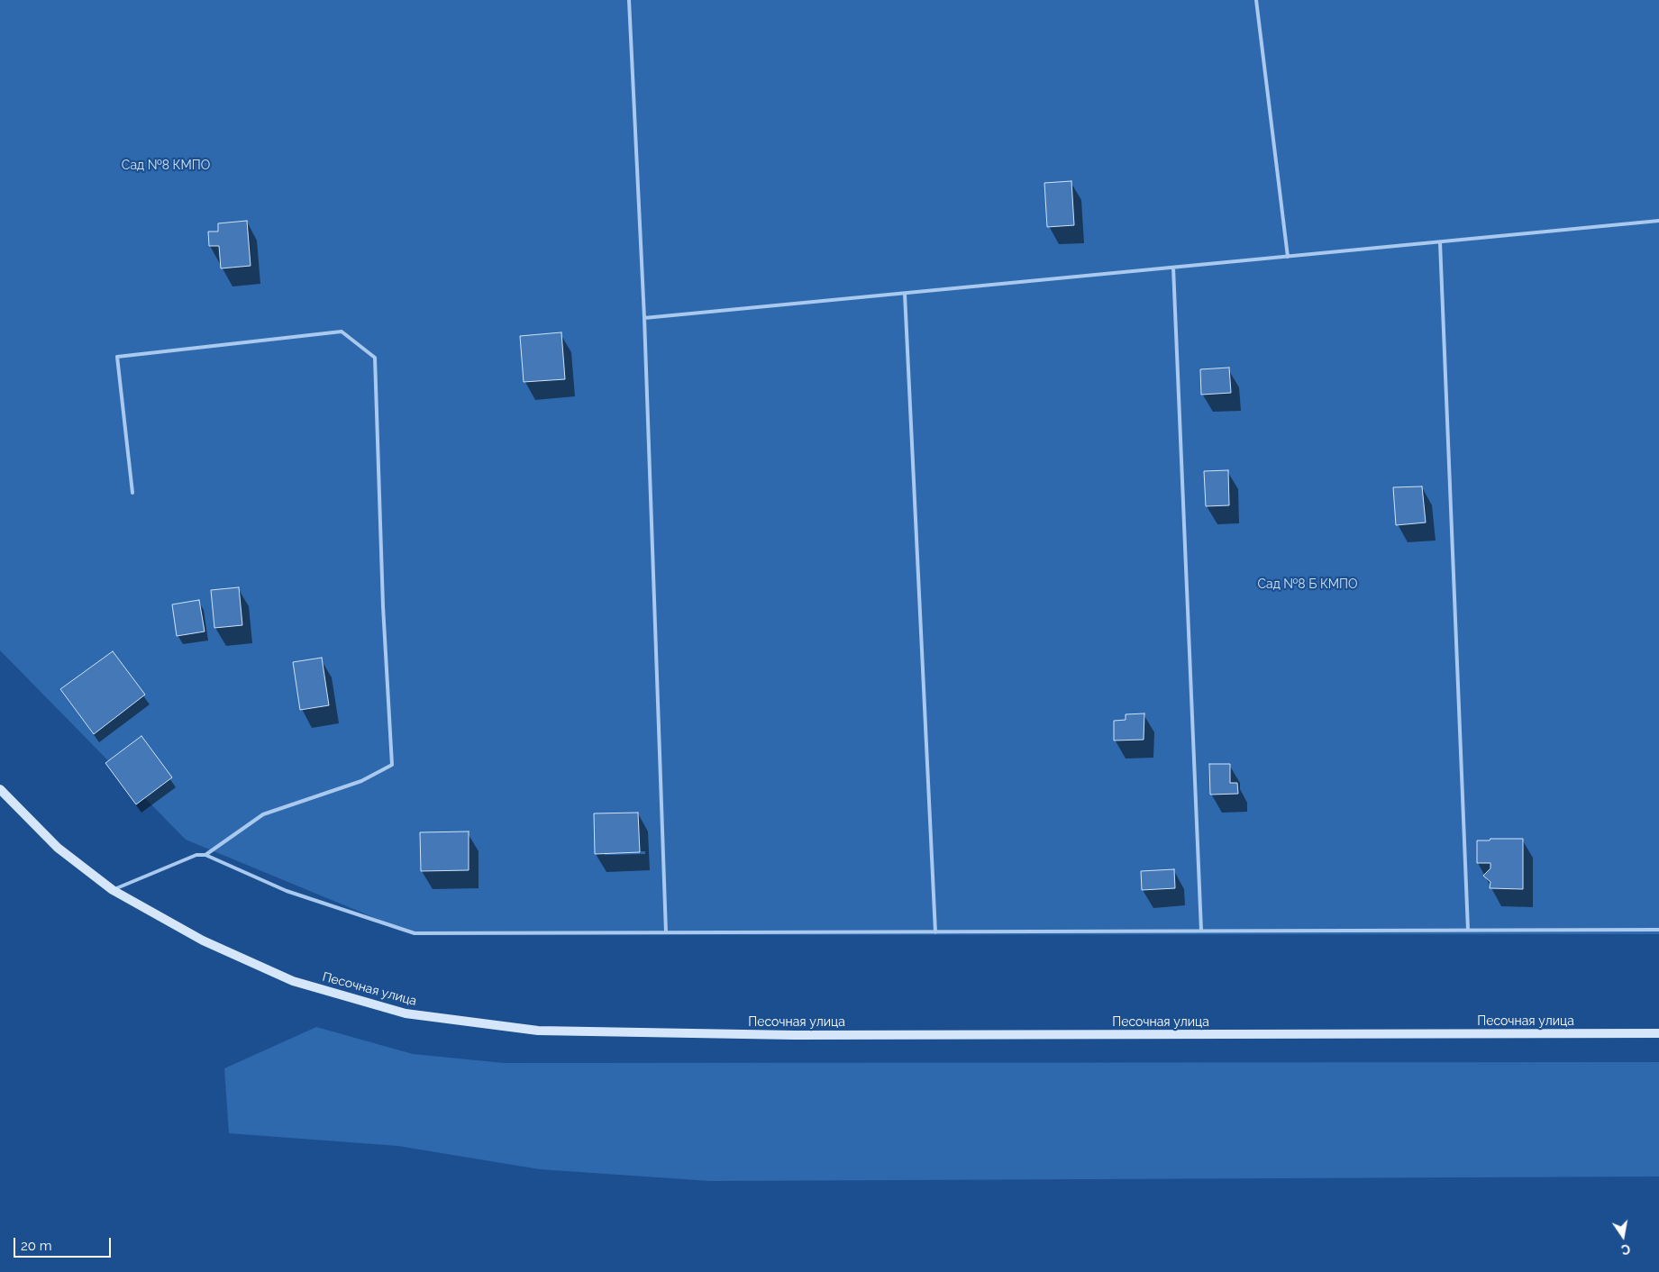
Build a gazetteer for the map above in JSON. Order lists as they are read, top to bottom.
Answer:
{
  "streets": {
    "main road": ["Песочная улица"]
  },
  "parks": ["Сад №8 КМПО", "Сад №8 Б КМПО"],
  "scale_bar": "20 m",
  "north": "bottom"
}
